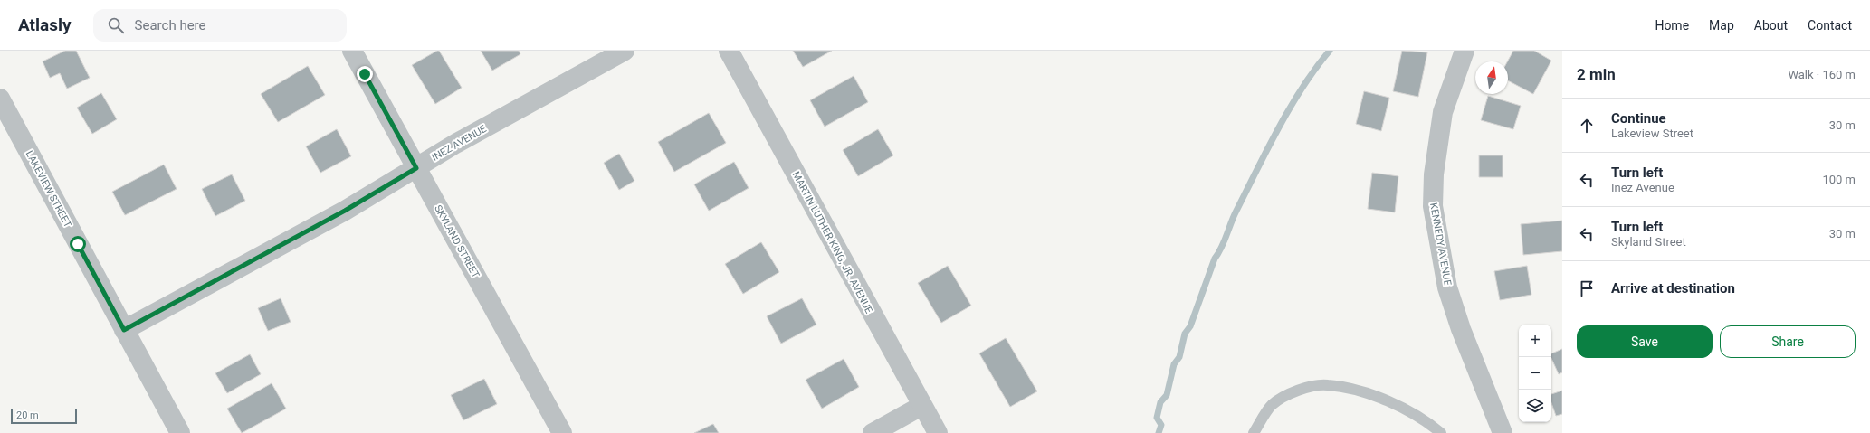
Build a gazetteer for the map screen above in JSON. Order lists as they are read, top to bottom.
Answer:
{
  "streets": {
    "street": [
      "INEZ AVENUE",
      "LAKEVIEW STREET",
      "SKYLAND STREET",
      "MARTIN LUTHER KING, JR. AVENUE",
      "KENNEDY AVENUE"
    ]
  },
  "crossings": [
    ["INEZ AVENUE", "LAKEVIEW STREET"],
    ["INEZ AVENUE", "SKYLAND STREET"]
  ],
  "scale_bar": "20 m",
  "north": "top",
  "page": {
    "header": "Atlasly",
    "search": "Search here",
    "nav": [
      "Home",
      "Map",
      "About",
      "Contact"
    ],
    "heading": ["2 min", "Walk · 160 m"],
    "list": [
      ["Continue", "Lakeview Street", "30 m"],
      ["Turn left", "Inez Avenue", "100 m"],
      ["Turn left", "Skyland Street", "30 m"],
      "Arrive at destination"
    ],
    "buttons": ["Save", "Share"],
    "map_buttons": ["+", "−"],
    "scale": "20 m"
  }
}
